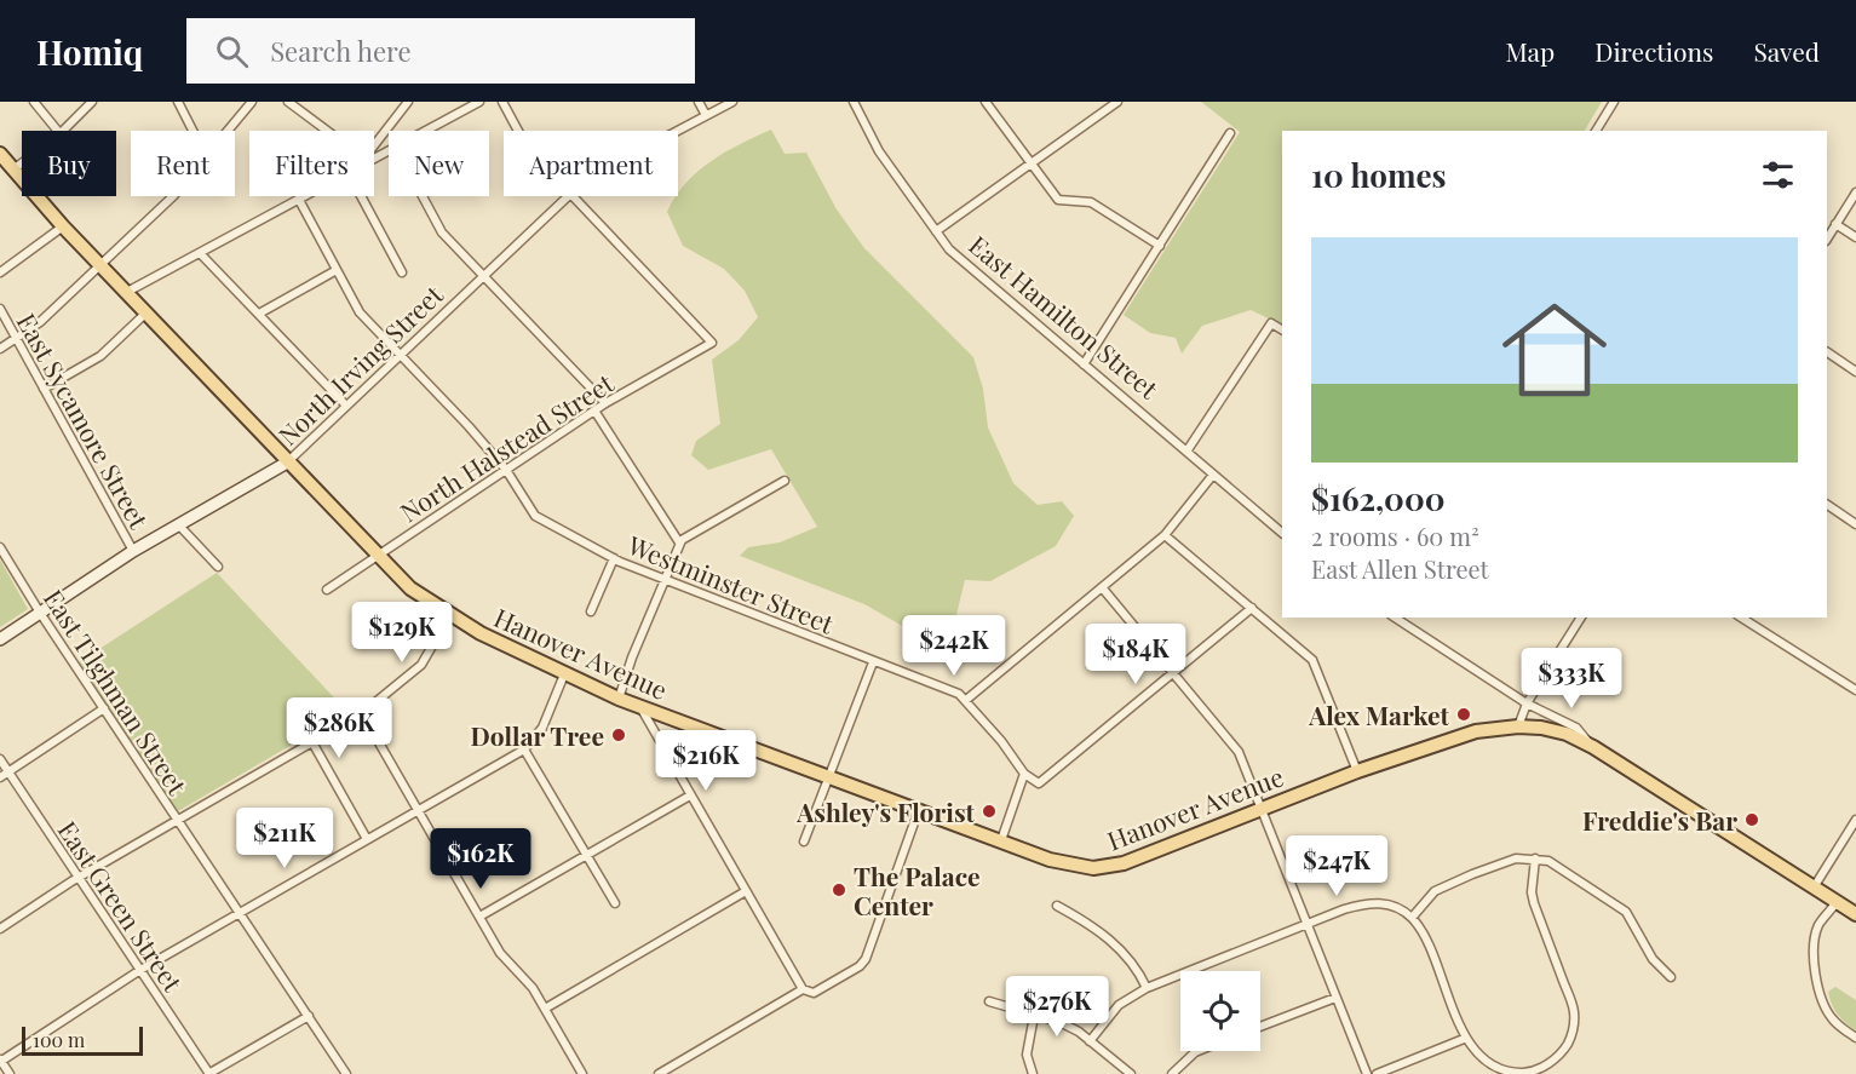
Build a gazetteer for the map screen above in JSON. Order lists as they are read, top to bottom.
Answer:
{
  "streets": {
    "main road": ["North Irving Street", "Hanover Avenue"],
    "street": [
      "East Hamilton Street",
      "East Sycamore Street",
      "North Halstead Street",
      "Westminster Street",
      "East Tilghman Street",
      "East Green Street"
    ]
  },
  "crossings": [
    ["North Irving Street", "East Sycamore Street"],
    ["North Irving Street", "Westminster Street"],
    ["North Irving Street", "Hanover Avenue"],
    ["North Irving Street", "East Tilghman Street"],
    ["North Halstead Street", "Westminster Street"],
    ["North Halstead Street", "Hanover Avenue"]
  ],
  "places": [
    "Alex Market",
    "Dollar Tree",
    "Ashley's Florist",
    "Freddie's Bar",
    "The Palace Center"
  ],
  "scale_bar": "100 m",
  "page": {
    "header": "Homiq",
    "search": "Search here",
    "nav": ["Map", "Directions", "Saved"],
    "chip": [
      "Buy",
      "Rent",
      "Filters",
      "New",
      "Apartment"
    ],
    "heading": "10 homes",
    "list": [
      {
        "name": "$162,000",
        "note": "2 rooms · 60 m² · East Allen Street"
      }
    ],
    "price": [
      "$129K",
      "$242K",
      "$184K",
      "$333K",
      "$286K",
      "$216K",
      "$211K",
      "$162K",
      "$247K",
      "$276K"
    ],
    "scale": "100 m"
  }
}
